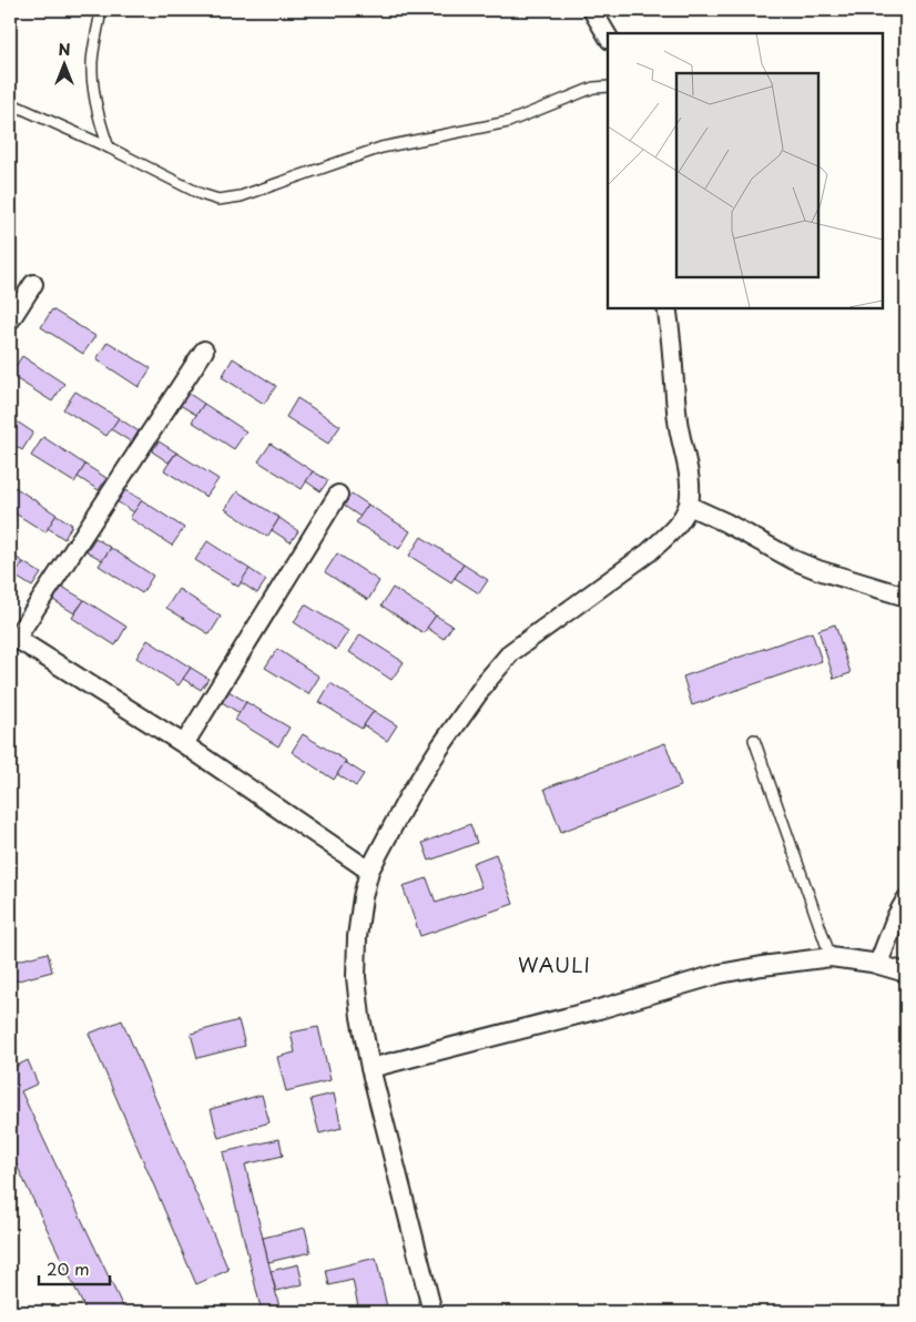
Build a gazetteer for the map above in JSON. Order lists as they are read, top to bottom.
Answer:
{
  "districts": ["WAULI"],
  "scale_bar": "20 m",
  "north": "top"
}
